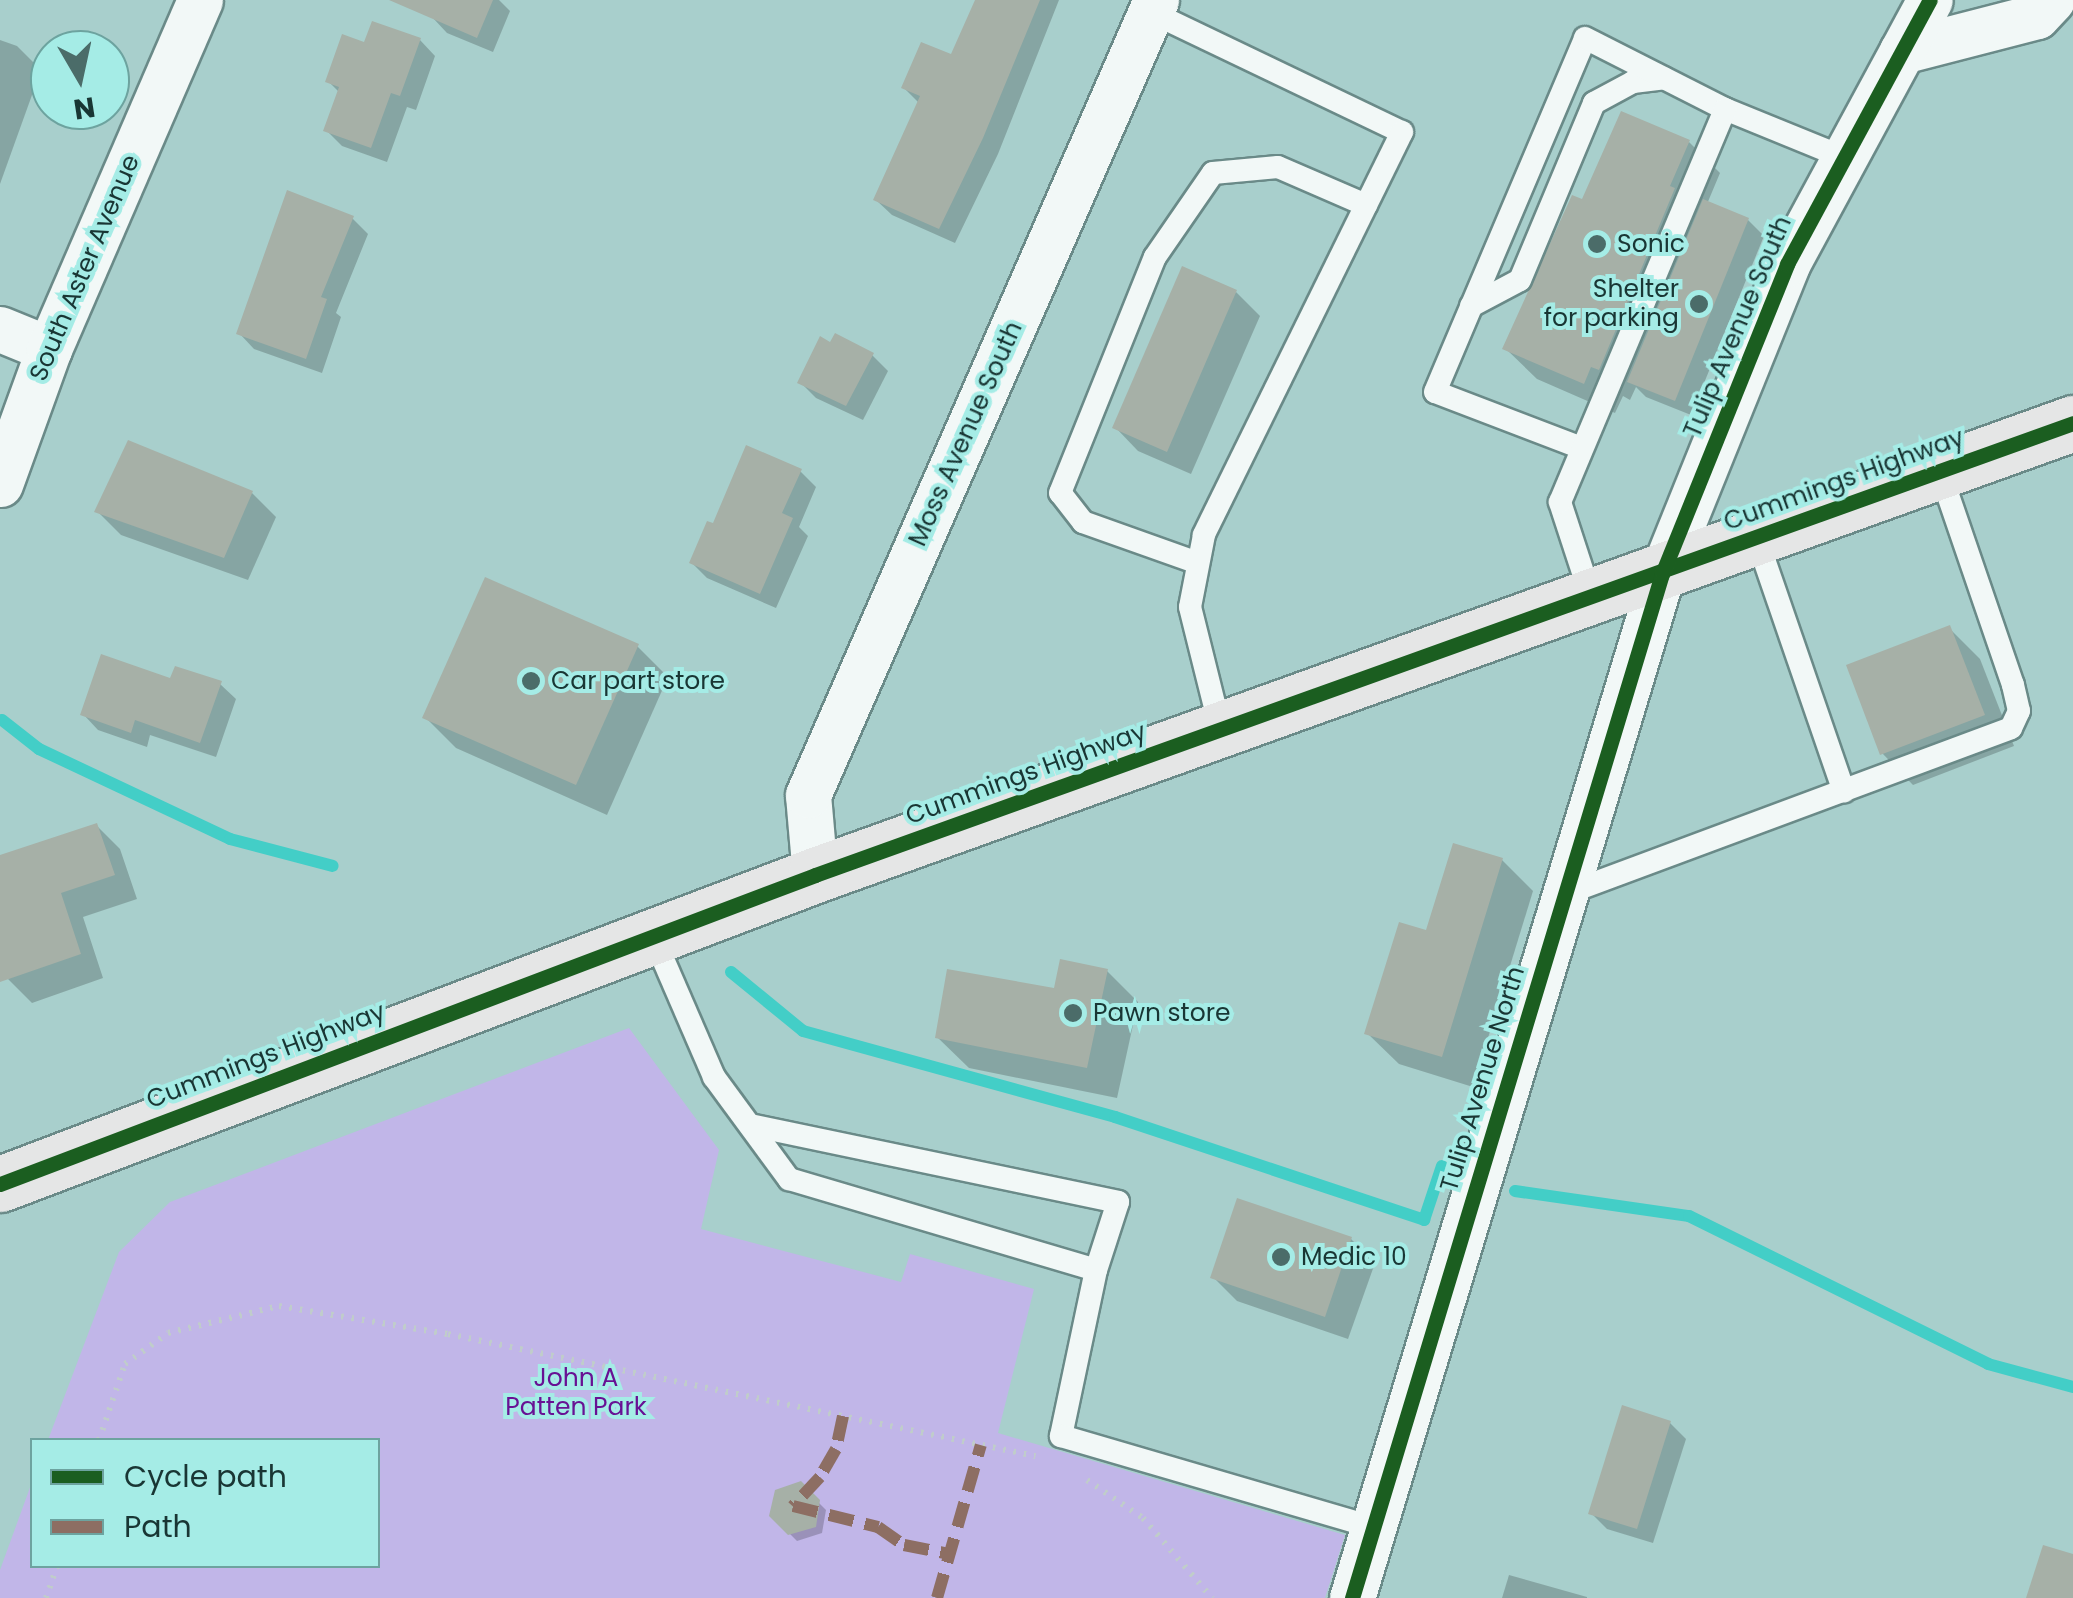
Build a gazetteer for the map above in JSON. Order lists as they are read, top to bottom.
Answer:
{
  "streets": {
    "main road": ["Cummings Highway"],
    "street": [
      "South Aster Avenue",
      "Tulip Avenue South",
      "Moss Avenue South",
      "Tulip Avenue North"
    ]
  },
  "crossings": [
    ["Tulip Avenue South", "Cummings Highway"],
    ["Tulip Avenue South", "Tulip Avenue North"],
    ["Moss Avenue South", "Cummings Highway"],
    ["Cummings Highway", "Tulip Avenue North"]
  ],
  "parks": ["John A Patten Park"],
  "places": [
    "Sonic",
    "Shelter for parking",
    "Car part store",
    "Pawn store",
    "Medic 10"
  ],
  "legend": ["Cycle path", "Path"],
  "north": "bottom"
}
